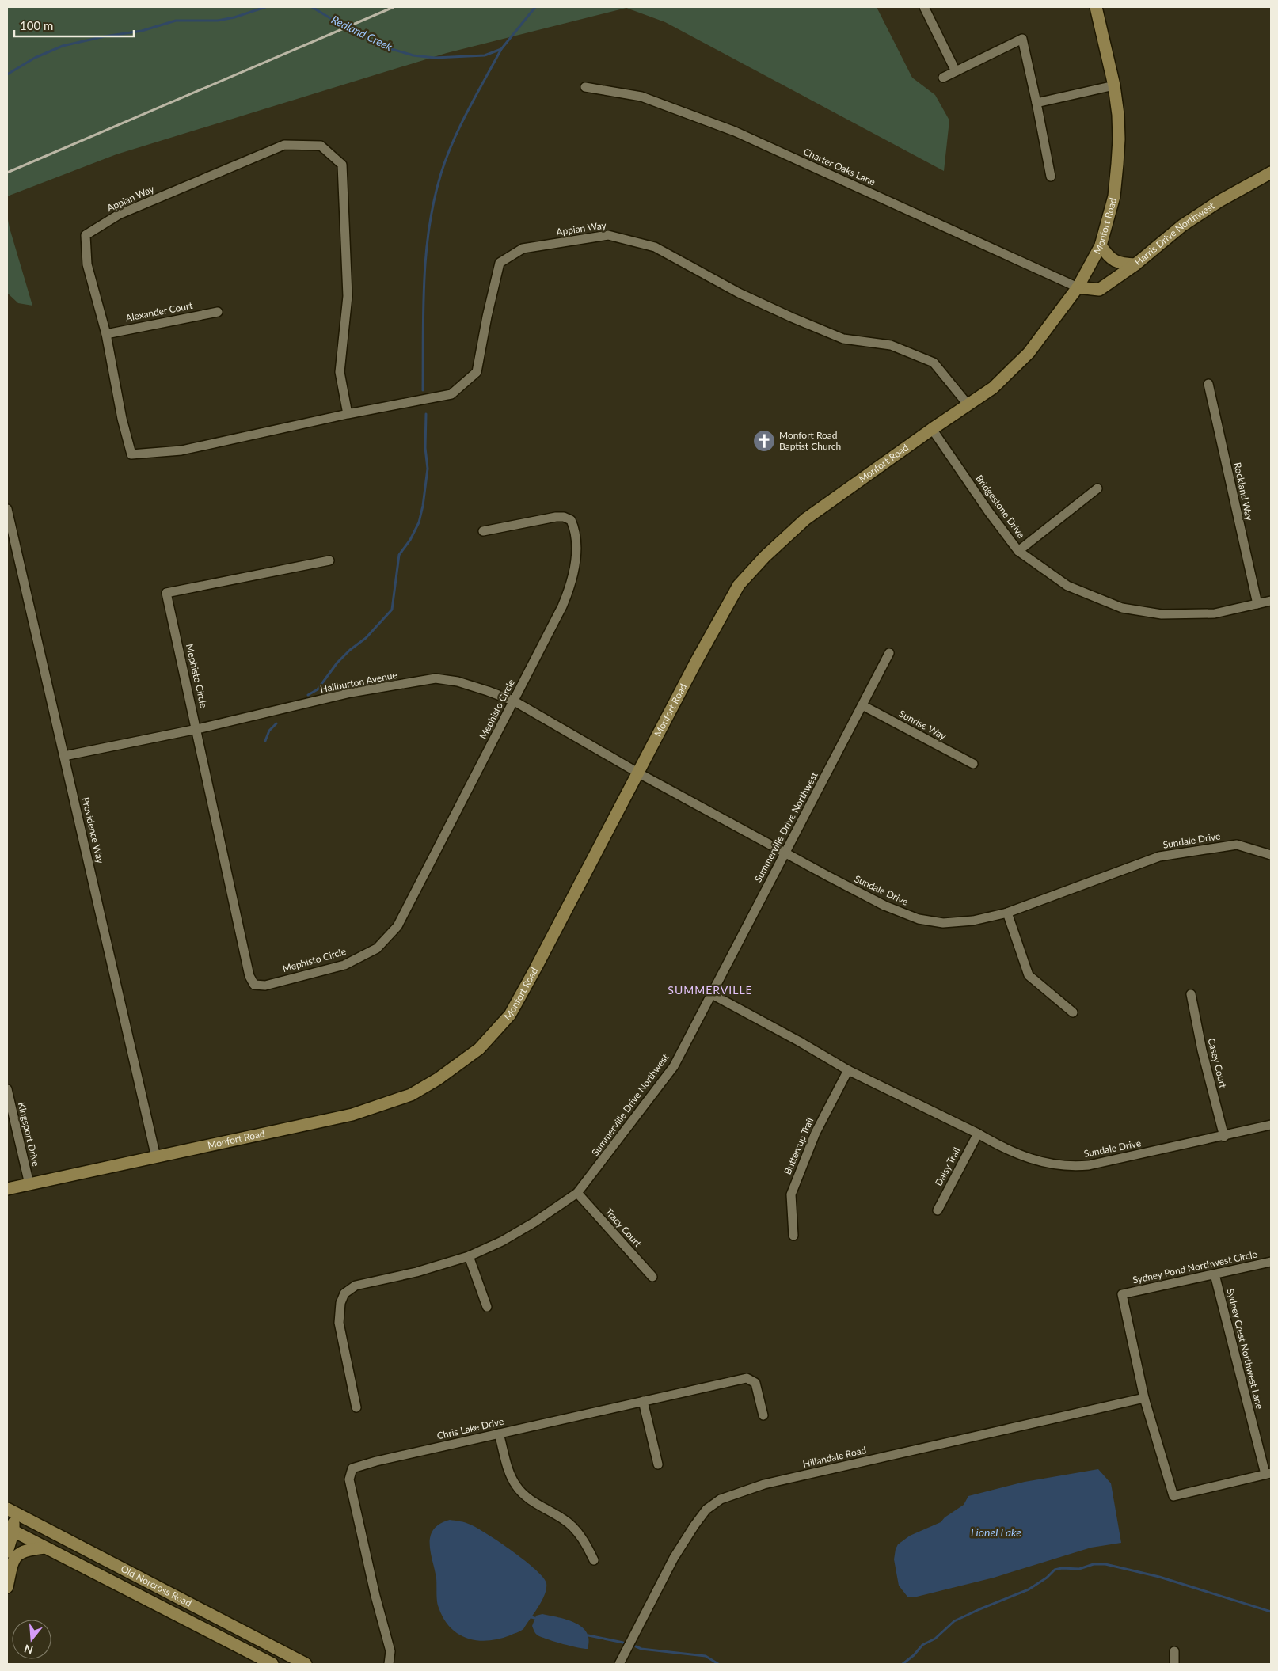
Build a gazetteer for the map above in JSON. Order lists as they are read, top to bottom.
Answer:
{
  "streets": {
    "street": [
      "Charter Oaks Lane",
      "Appian Way",
      "Monfort Road",
      "Harris Drive Northwest",
      "Alexander Court",
      "Rockland Way",
      "Bridgestone Drive",
      "Mephisto Circle",
      "Haliburton Avenue",
      "Sunrise Way",
      "Summerville Drive Northwest",
      "Providence Way",
      "Sundale Drive",
      "Casey Court",
      "Kingsport Drive",
      "Buttercup Trail",
      "Daisy Trail",
      "Tracy Court",
      "Sydney Pond Northwest Circle",
      "Sydney Crest Northwest Lane",
      "Chris Lake Drive",
      "Hillandale Road",
      "Old Norcross Road"
    ]
  },
  "crossings": [
    ["Charter Oaks Lane", "Monfort Road"],
    ["Charter Oaks Lane", "Harris Drive Northwest"],
    ["Appian Way", "Monfort Road"],
    ["Appian Way", "Alexander Court"],
    ["Monfort Road", "Harris Drive Northwest"],
    ["Monfort Road", "Bridgestone Drive"],
    ["Monfort Road", "Haliburton Avenue"],
    ["Monfort Road", "Providence Way"],
    ["Monfort Road", "Sundale Drive"],
    ["Monfort Road", "Kingsport Drive"],
    ["Rockland Way", "Bridgestone Drive"],
    ["Mephisto Circle", "Haliburton Avenue"],
    ["Haliburton Avenue", "Providence Way"],
    ["Haliburton Avenue", "Sundale Drive"],
    ["Sunrise Way", "Summerville Drive Northwest"],
    ["Summerville Drive Northwest", "Sundale Drive"],
    ["Summerville Drive Northwest", "Tracy Court"],
    ["Sundale Drive", "Casey Court"],
    ["Sundale Drive", "Buttercup Trail"],
    ["Sundale Drive", "Daisy Trail"],
    ["Sydney Pond Northwest Circle", "Sydney Crest Northwest Lane"],
    ["Sydney Pond Northwest Circle", "Hillandale Road"]
  ],
  "districts": ["SUMMERVILLE"],
  "water": ["Redland Creek", "Lionel Lake"],
  "places": {
    "church": ["Monfort Road Baptist Church"]
  },
  "scale_bar": "100 m",
  "north": "bottom"
}
